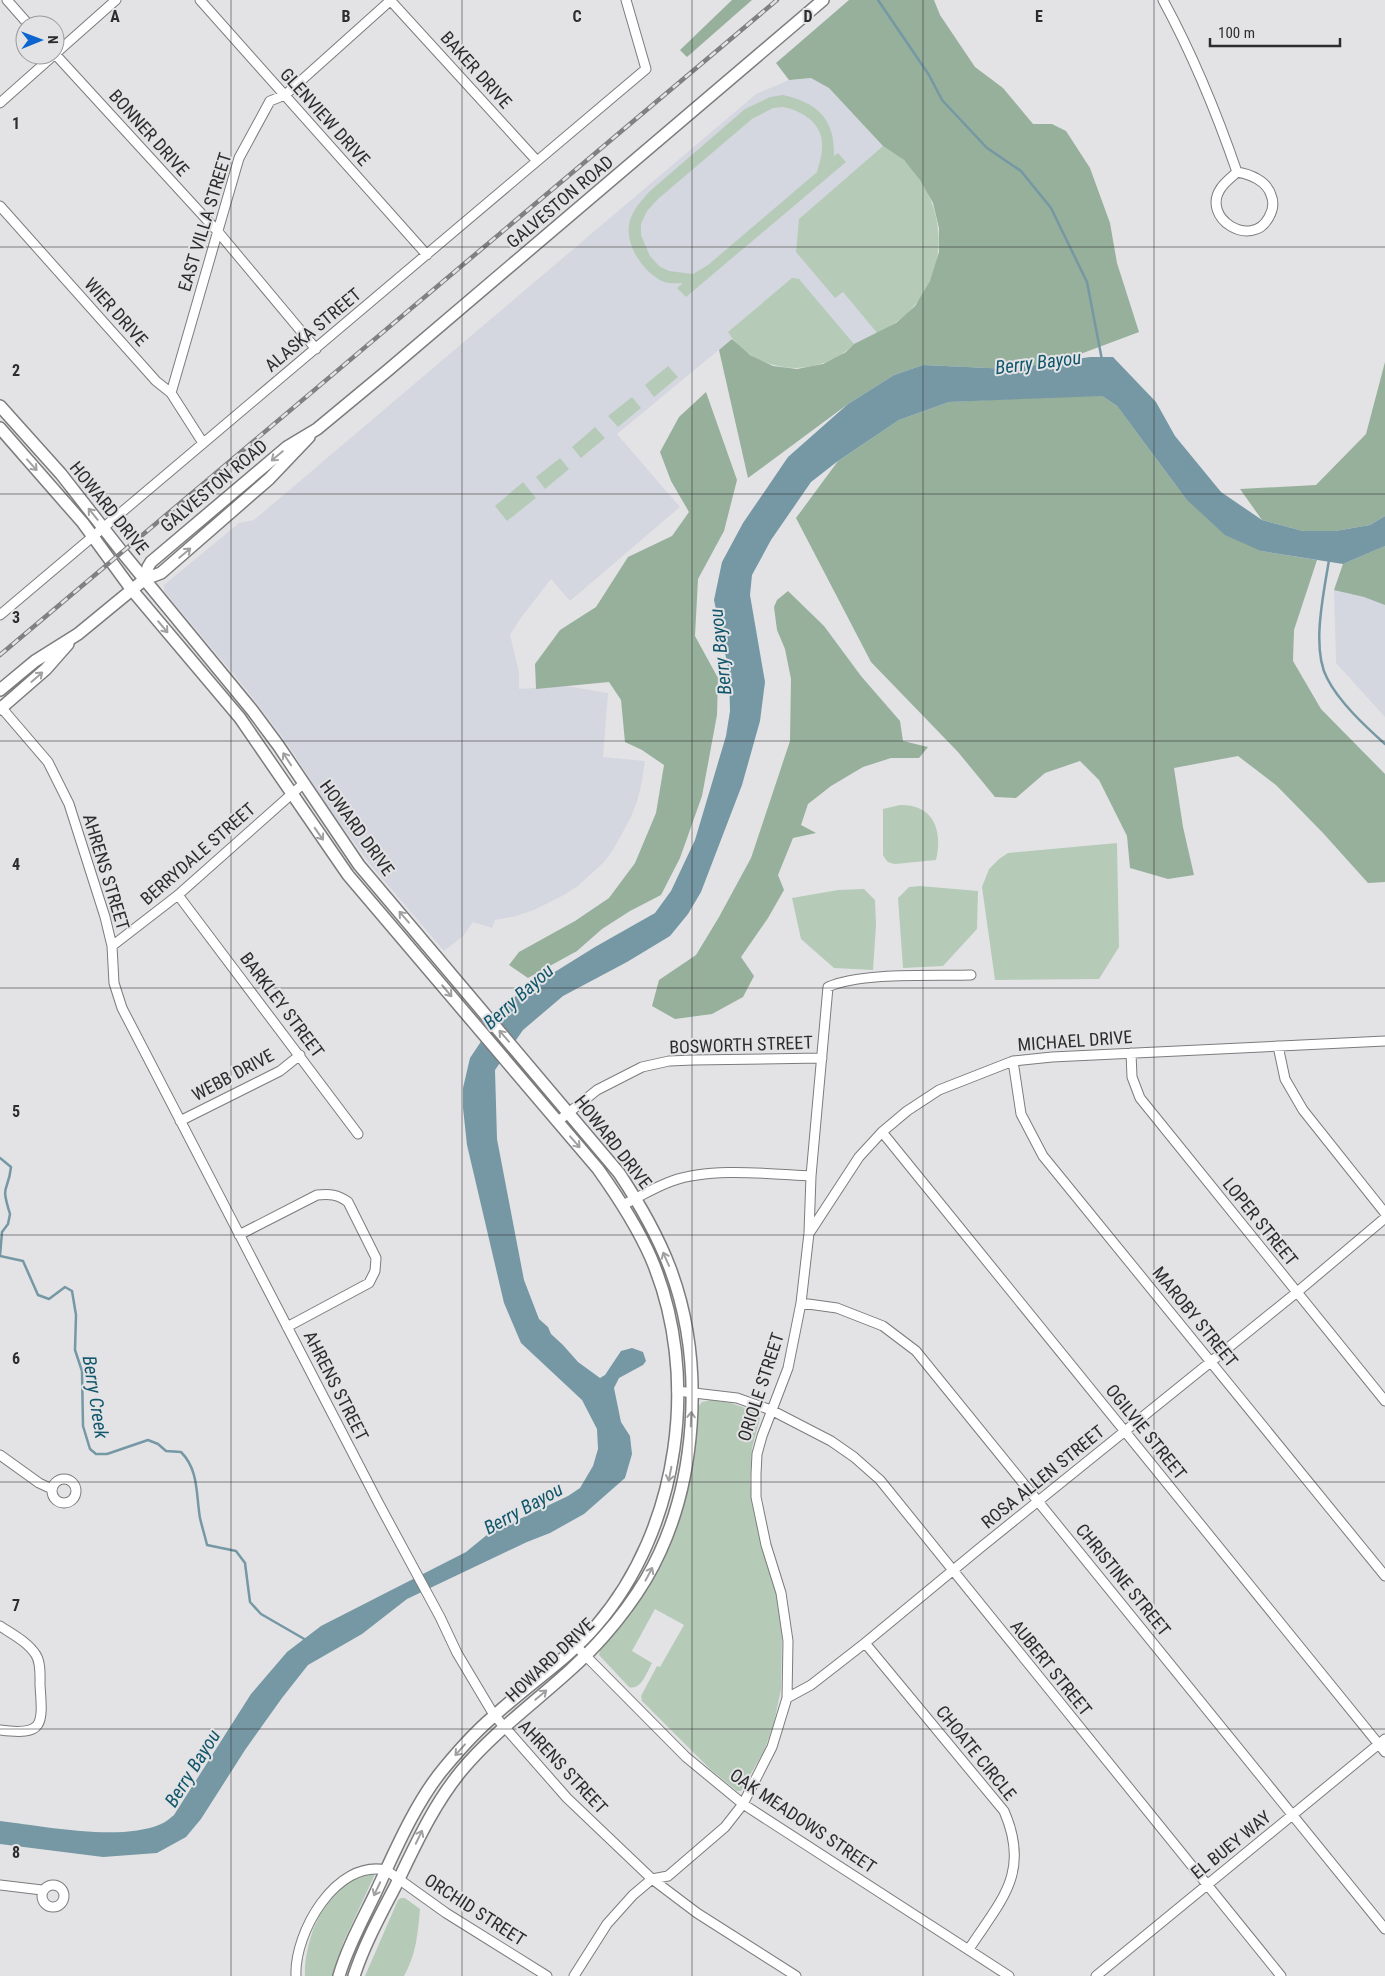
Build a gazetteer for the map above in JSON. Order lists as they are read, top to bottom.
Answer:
{
  "streets": {
    "main road": ["GALVESTON ROAD", "HOWARD DRIVE"],
    "street": [
      "BAKER DRIVE",
      "GLENVIEW DRIVE",
      "BONNER DRIVE",
      "EAST VILLA STREET",
      "WIER DRIVE",
      "ALASKA STREET",
      "BERRYDALE STREET",
      "AHRENS STREET",
      "BARKLEY STREET",
      "MICHAEL DRIVE",
      "BOSWORTH STREET",
      "WEBB DRIVE",
      "LOPER STREET",
      "MAROBY STREET",
      "ORIOLE STREET",
      "OGILVIE STREET",
      "ROSA ALLEN STREET",
      "CHRISTINE STREET",
      "AUBERT STREET",
      "CHOATE CIRCLE",
      "OAK MEADOWS STREET",
      "EL BUEY WAY",
      "ORCHID STREET"
    ]
  },
  "crossings": [
    ["BAKER DRIVE", "EAST VILLA STREET"],
    ["BAKER DRIVE", "ALASKA STREET"],
    ["GLENVIEW DRIVE", "EAST VILLA STREET"],
    ["GLENVIEW DRIVE", "ALASKA STREET"],
    ["BONNER DRIVE", "EAST VILLA STREET"],
    ["BONNER DRIVE", "ALASKA STREET"],
    ["GALVESTON ROAD", "HOWARD DRIVE"],
    ["GALVESTON ROAD", "AHRENS STREET"],
    ["EAST VILLA STREET", "WIER DRIVE"],
    ["WIER DRIVE", "ALASKA STREET"],
    ["ALASKA STREET", "HOWARD DRIVE"],
    ["HOWARD DRIVE", "BERRYDALE STREET"],
    ["HOWARD DRIVE", "AHRENS STREET"],
    ["HOWARD DRIVE", "BOSWORTH STREET"],
    ["HOWARD DRIVE", "AUBERT STREET"],
    ["HOWARD DRIVE", "OAK MEADOWS STREET"],
    ["HOWARD DRIVE", "ORCHID STREET"],
    ["BERRYDALE STREET", "AHRENS STREET"],
    ["BERRYDALE STREET", "BARKLEY STREET"],
    ["AHRENS STREET", "WEBB DRIVE"],
    ["AHRENS STREET", "ORIOLE STREET"],
    ["BARKLEY STREET", "WEBB DRIVE"],
    ["MICHAEL DRIVE", "LOPER STREET"],
    ["MICHAEL DRIVE", "MAROBY STREET"],
    ["MICHAEL DRIVE", "ORIOLE STREET"],
    ["MICHAEL DRIVE", "OGILVIE STREET"],
    ["BOSWORTH STREET", "ORIOLE STREET"],
    ["LOPER STREET", "ROSA ALLEN STREET"],
    ["MAROBY STREET", "ROSA ALLEN STREET"],
    ["ORIOLE STREET", "ROSA ALLEN STREET"],
    ["ORIOLE STREET", "CHRISTINE STREET"],
    ["ORIOLE STREET", "AUBERT STREET"],
    ["ORIOLE STREET", "OAK MEADOWS STREET"],
    ["OGILVIE STREET", "ROSA ALLEN STREET"],
    ["OGILVIE STREET", "EL BUEY WAY"],
    ["ROSA ALLEN STREET", "CHRISTINE STREET"],
    ["ROSA ALLEN STREET", "AUBERT STREET"],
    ["ROSA ALLEN STREET", "CHOATE CIRCLE"],
    ["CHRISTINE STREET", "EL BUEY WAY"],
    ["AUBERT STREET", "EL BUEY WAY"],
    ["CHOATE CIRCLE", "OAK MEADOWS STREET"]
  ],
  "water": ["Berry Bayou", "Berry Creek"],
  "scale_bar": "100 m",
  "north": "right",
  "grid": {
    "columns": [
      "A",
      "B",
      "C",
      "D",
      "E"
    ],
    "rows": [
      "1",
      "2",
      "3",
      "4",
      "5",
      "6",
      "7",
      "8"
    ]
  }
}
